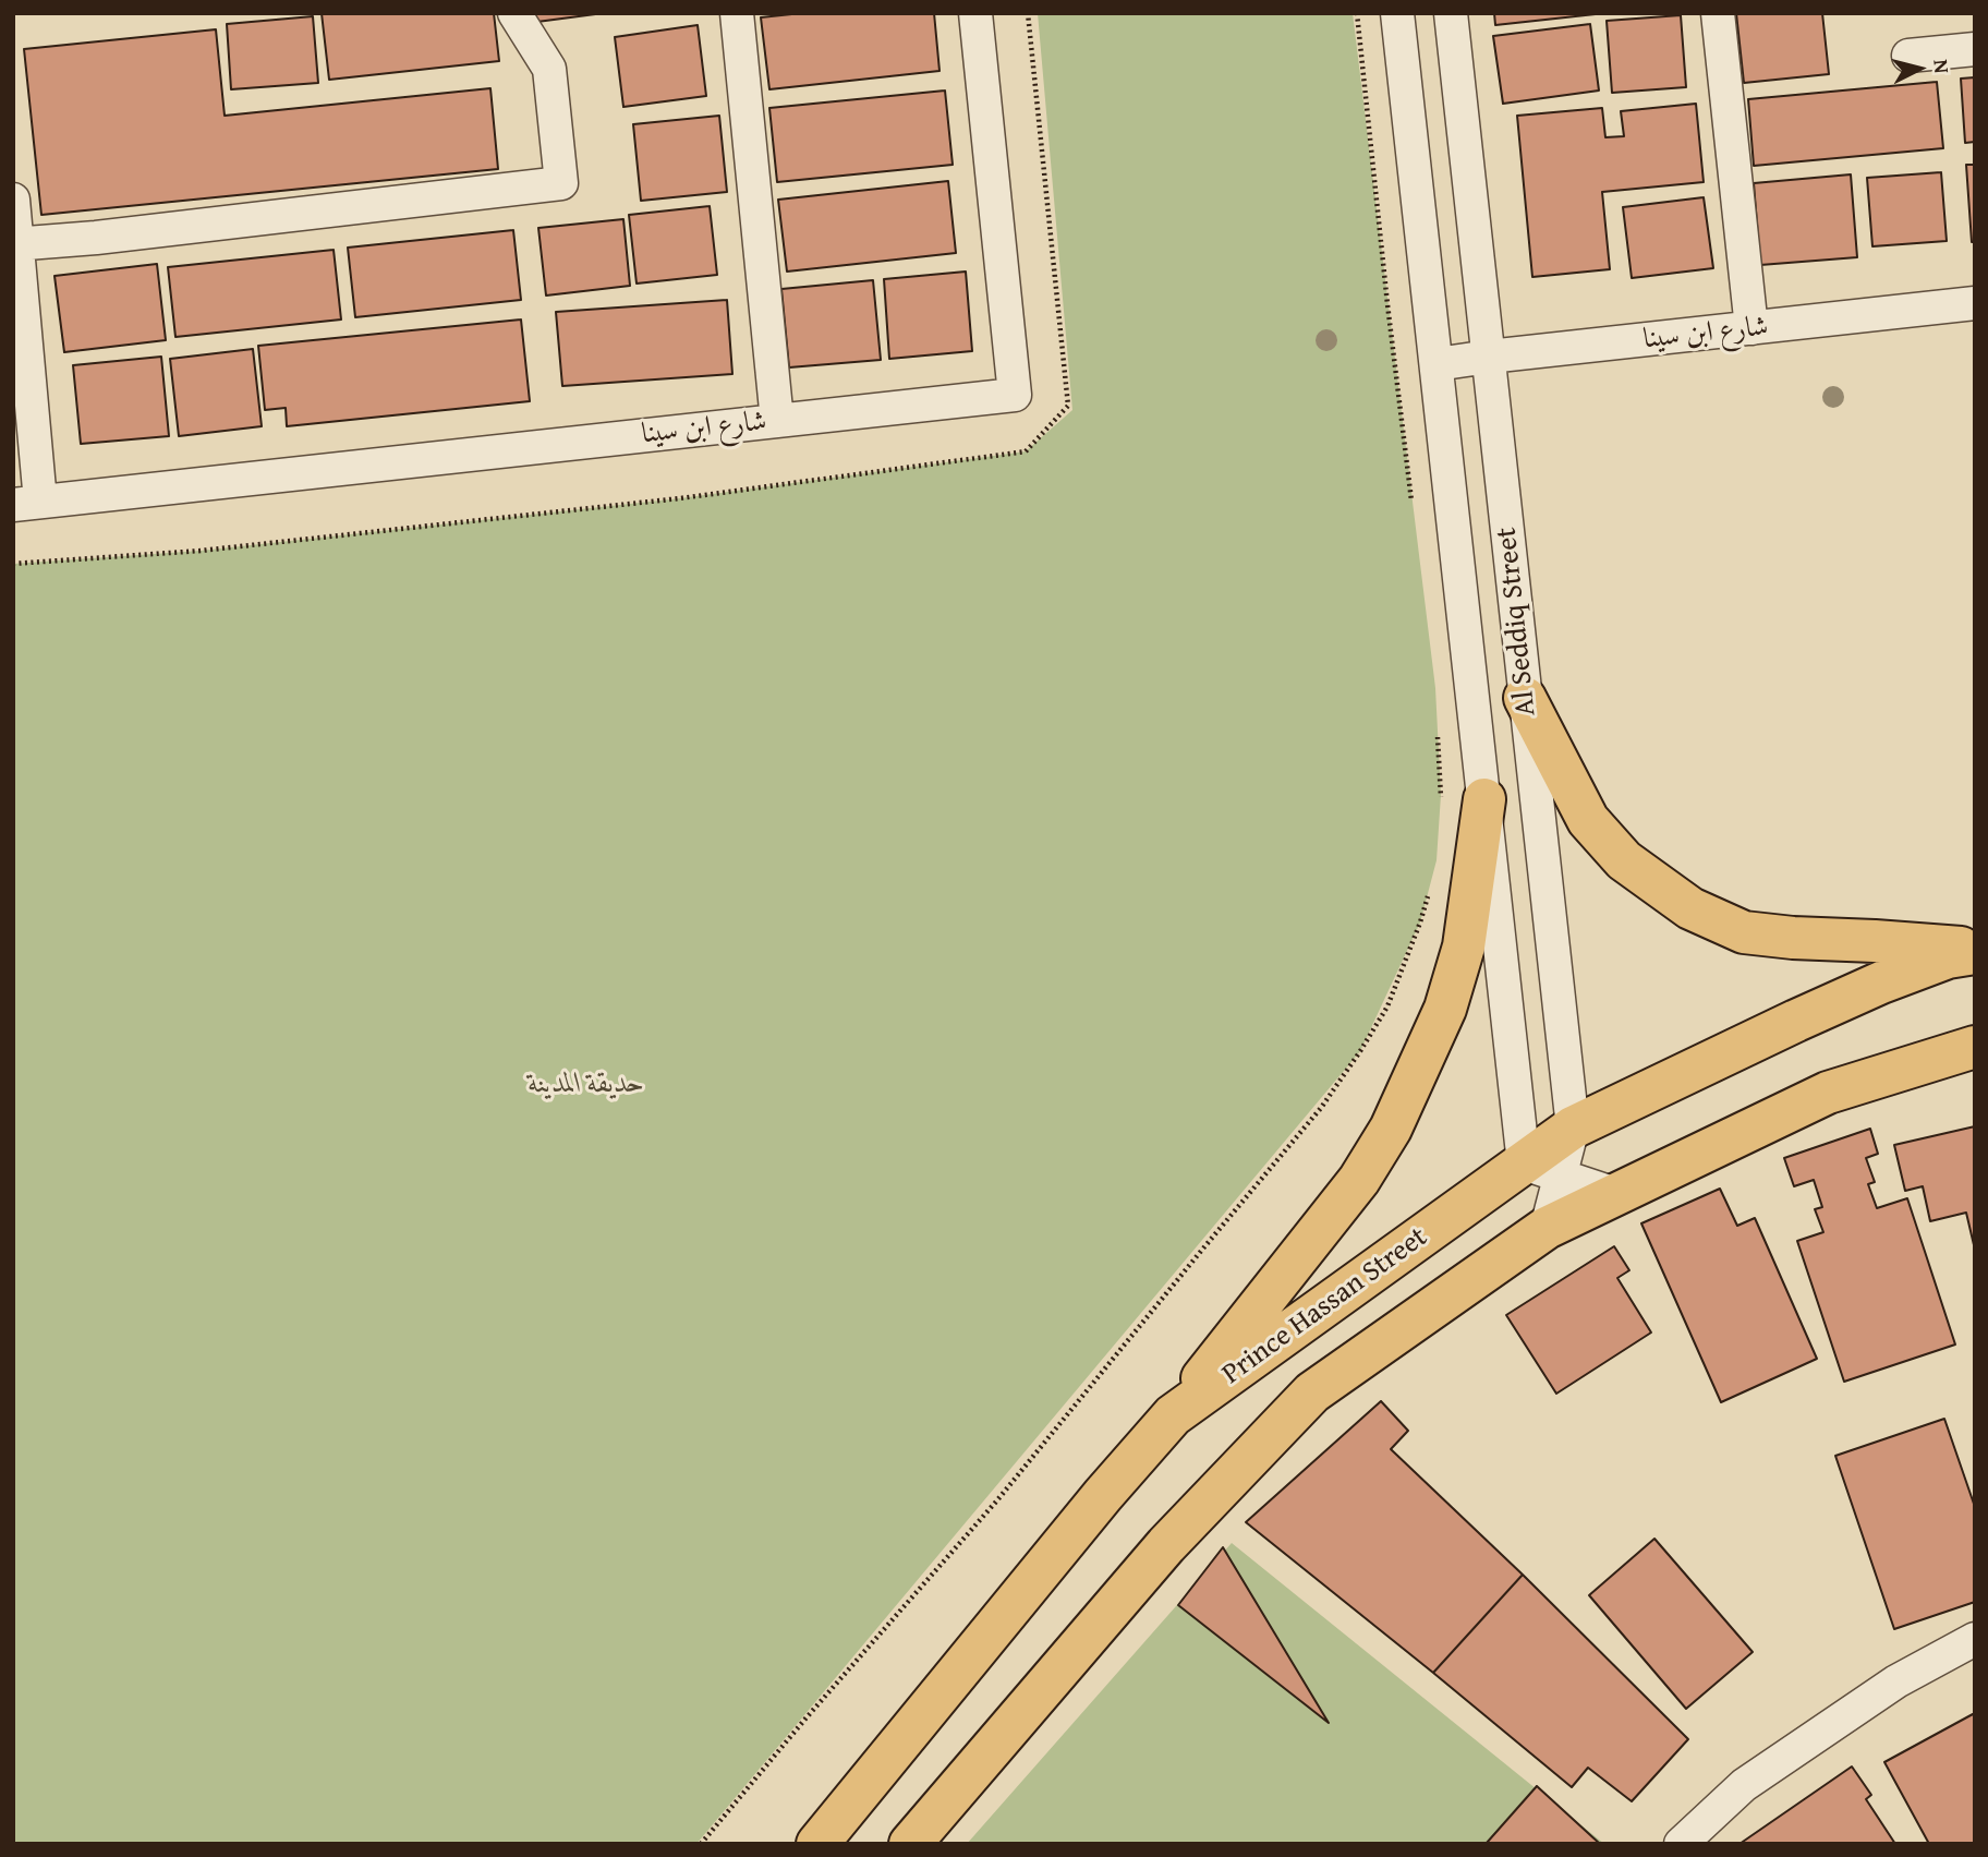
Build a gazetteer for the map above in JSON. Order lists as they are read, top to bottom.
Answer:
{
  "streets": {
    "main road": ["Prince Hassan Street"],
    "street": ["شارع ابن سينا", "Al Seddiq Street"]
  },
  "crossings": [
    ["شارع ابن سينا", "Al Seddiq Street"],
    ["Al Seddiq Street", "Prince Hassan Street"]
  ],
  "parks": ["حديقة المدينة"],
  "north": "right"
}
